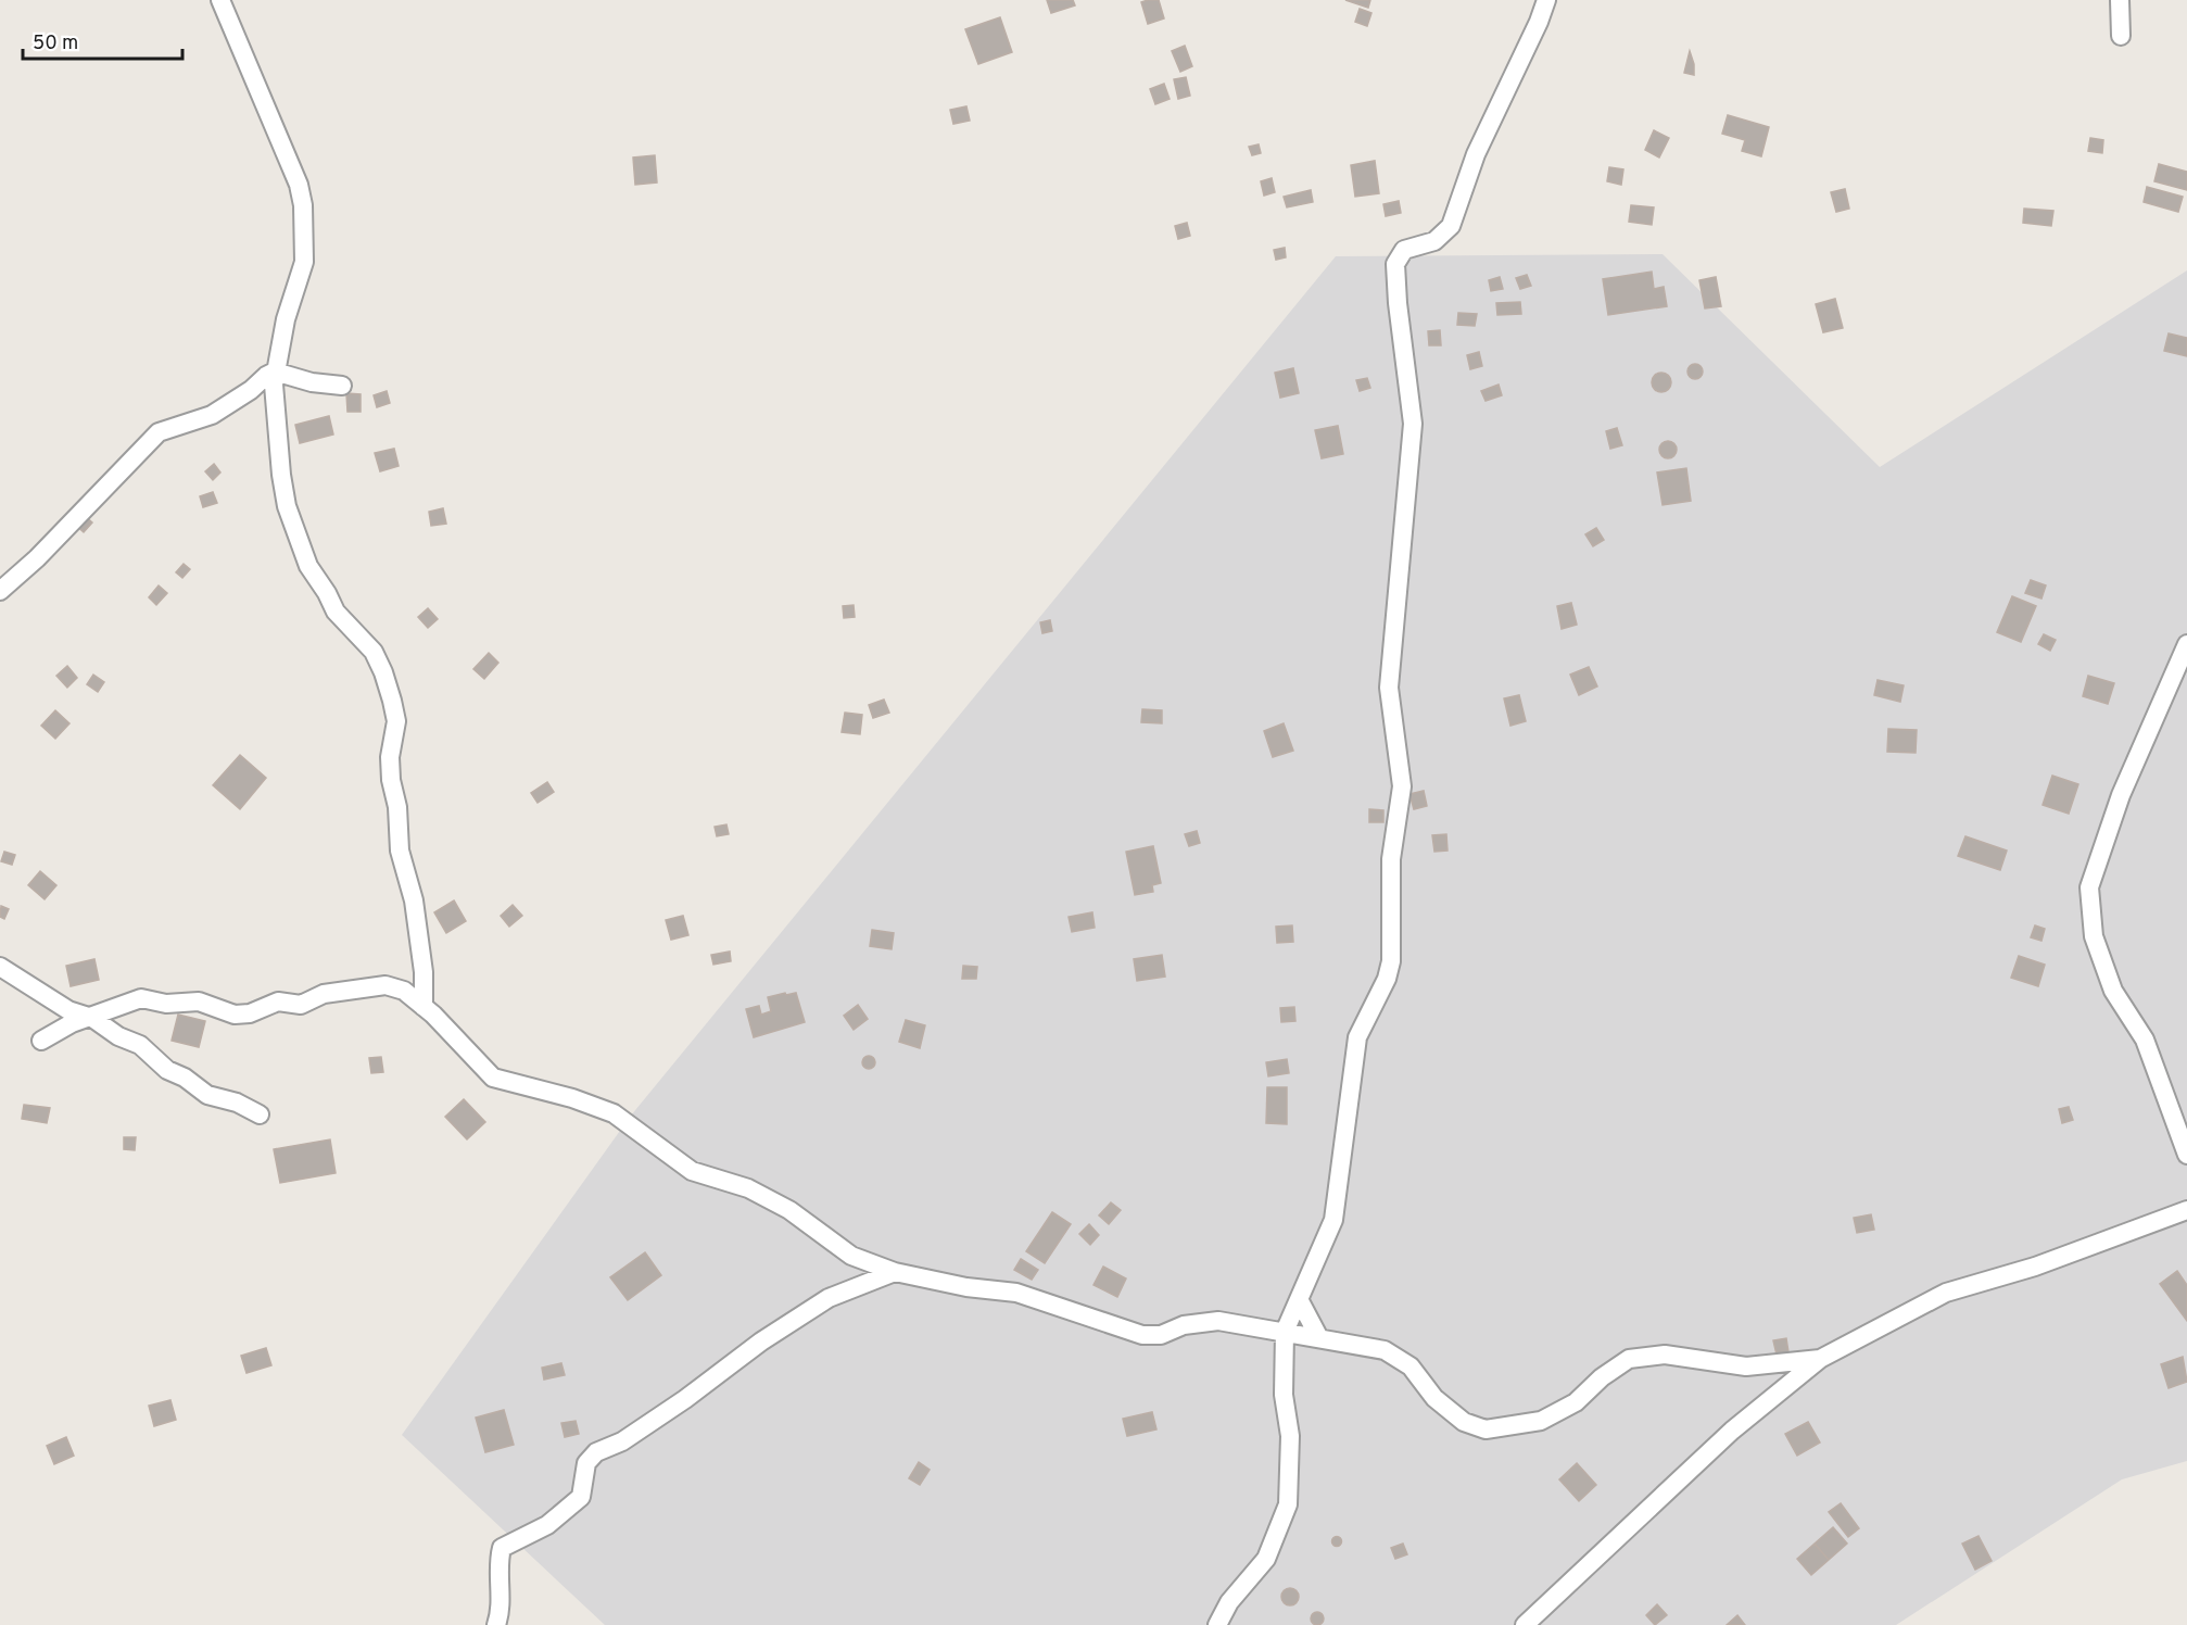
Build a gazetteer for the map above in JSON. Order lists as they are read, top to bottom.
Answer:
{
  "scale_bar": "50 m"
}
